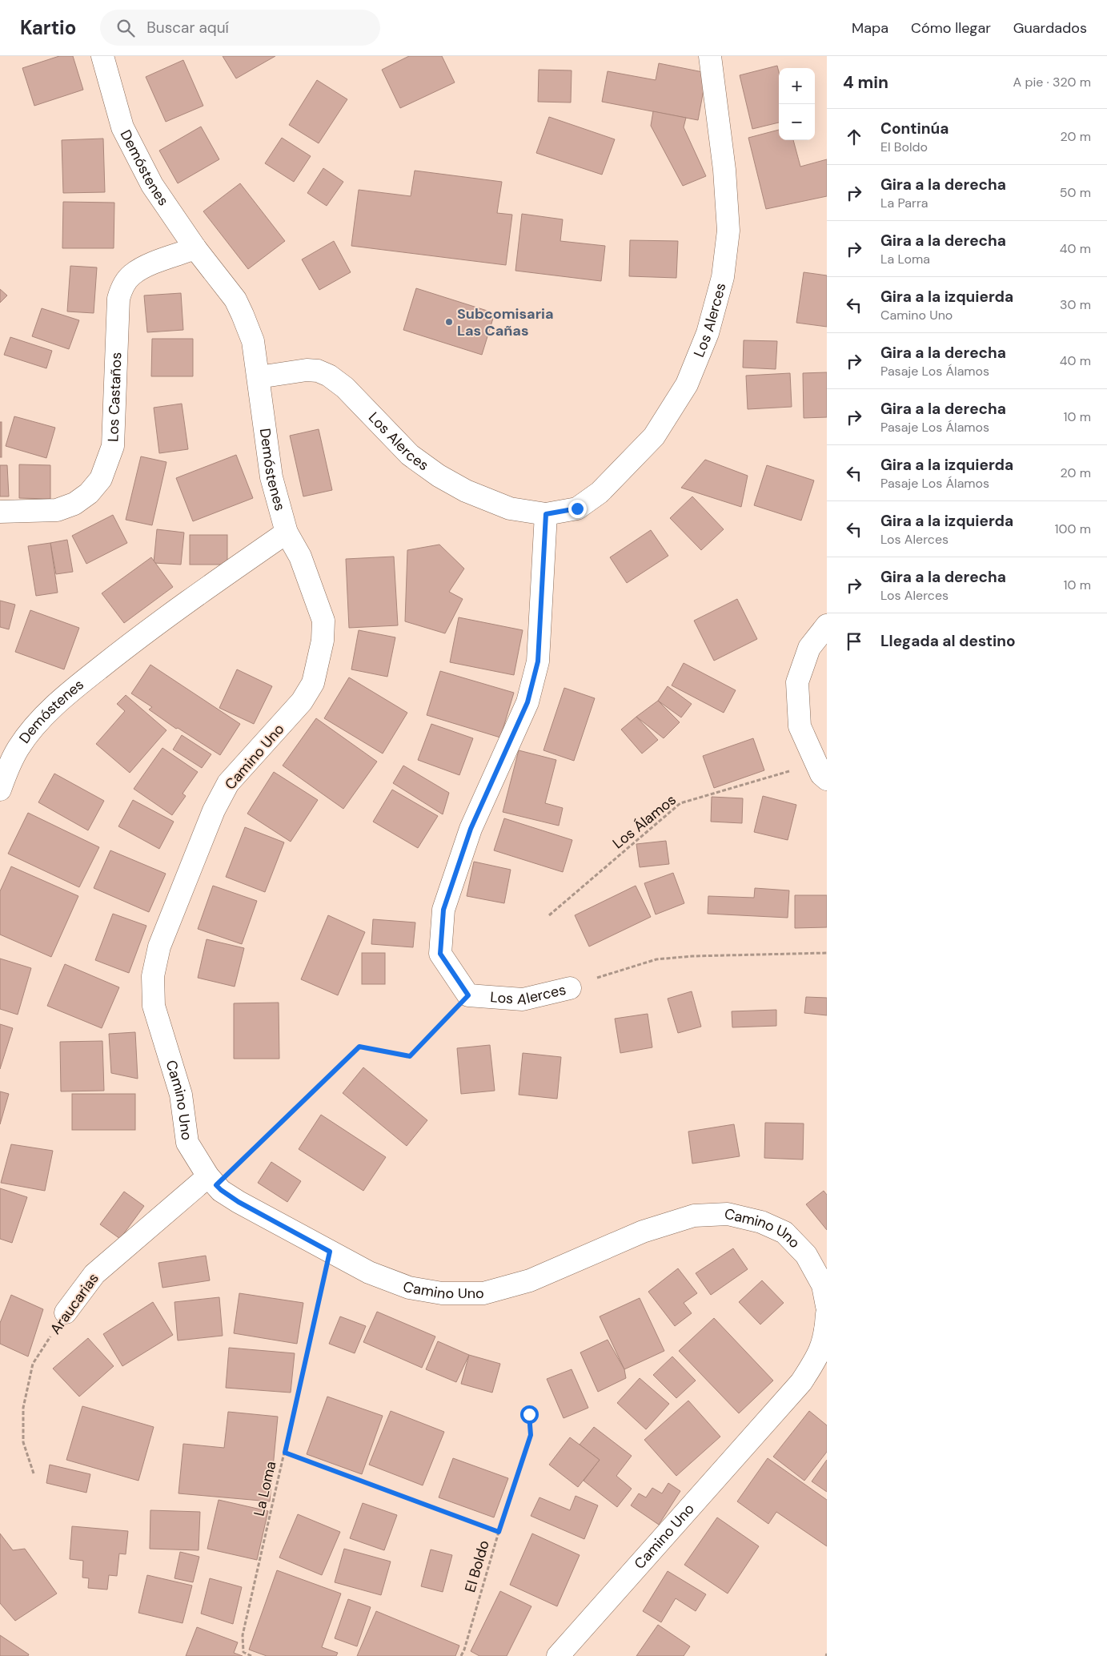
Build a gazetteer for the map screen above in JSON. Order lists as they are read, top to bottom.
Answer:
{
  "streets": {
    "street": [
      "Demóstenes",
      "Los Alerces",
      "Los Castaños",
      "Camino Uno",
      "Araucarias"
    ],
    "path": ["Los Álamos", "La Loma", "El Boldo"]
  },
  "crossings": [
    ["Demóstenes", "Los Alerces"],
    ["Demóstenes", "Los Castaños"],
    ["Demóstenes", "Camino Uno"],
    ["Camino Uno", "Araucarias"],
    ["Camino Uno", "La Loma"]
  ],
  "places": ["Subcomisaria Las Cañas"],
  "page": {
    "header": "Kartio",
    "search": "Buscar aquí",
    "nav": ["Mapa", "Cómo llegar", "Guardados"],
    "heading": ["4 min", "A pie · 320 m"],
    "map_buttons": ["+", "−"],
    "list": [
      ["Continúa", "El Boldo", "20 m"],
      ["Gira a la derecha", "La Parra", "50 m"],
      ["Gira a la derecha", "La Loma", "40 m"],
      ["Gira a la izquierda", "Camino Uno", "30 m"],
      ["Gira a la derecha", "Pasaje Los Álamos", "40 m"],
      ["Gira a la derecha", "Pasaje Los Álamos", "10 m"],
      ["Gira a la izquierda", "Pasaje Los Álamos", "20 m"],
      ["Gira a la izquierda", "Los Alerces", "100 m"],
      ["Gira a la derecha", "Los Alerces", "10 m"],
      "Llegada al destino"
    ]
  }
}
